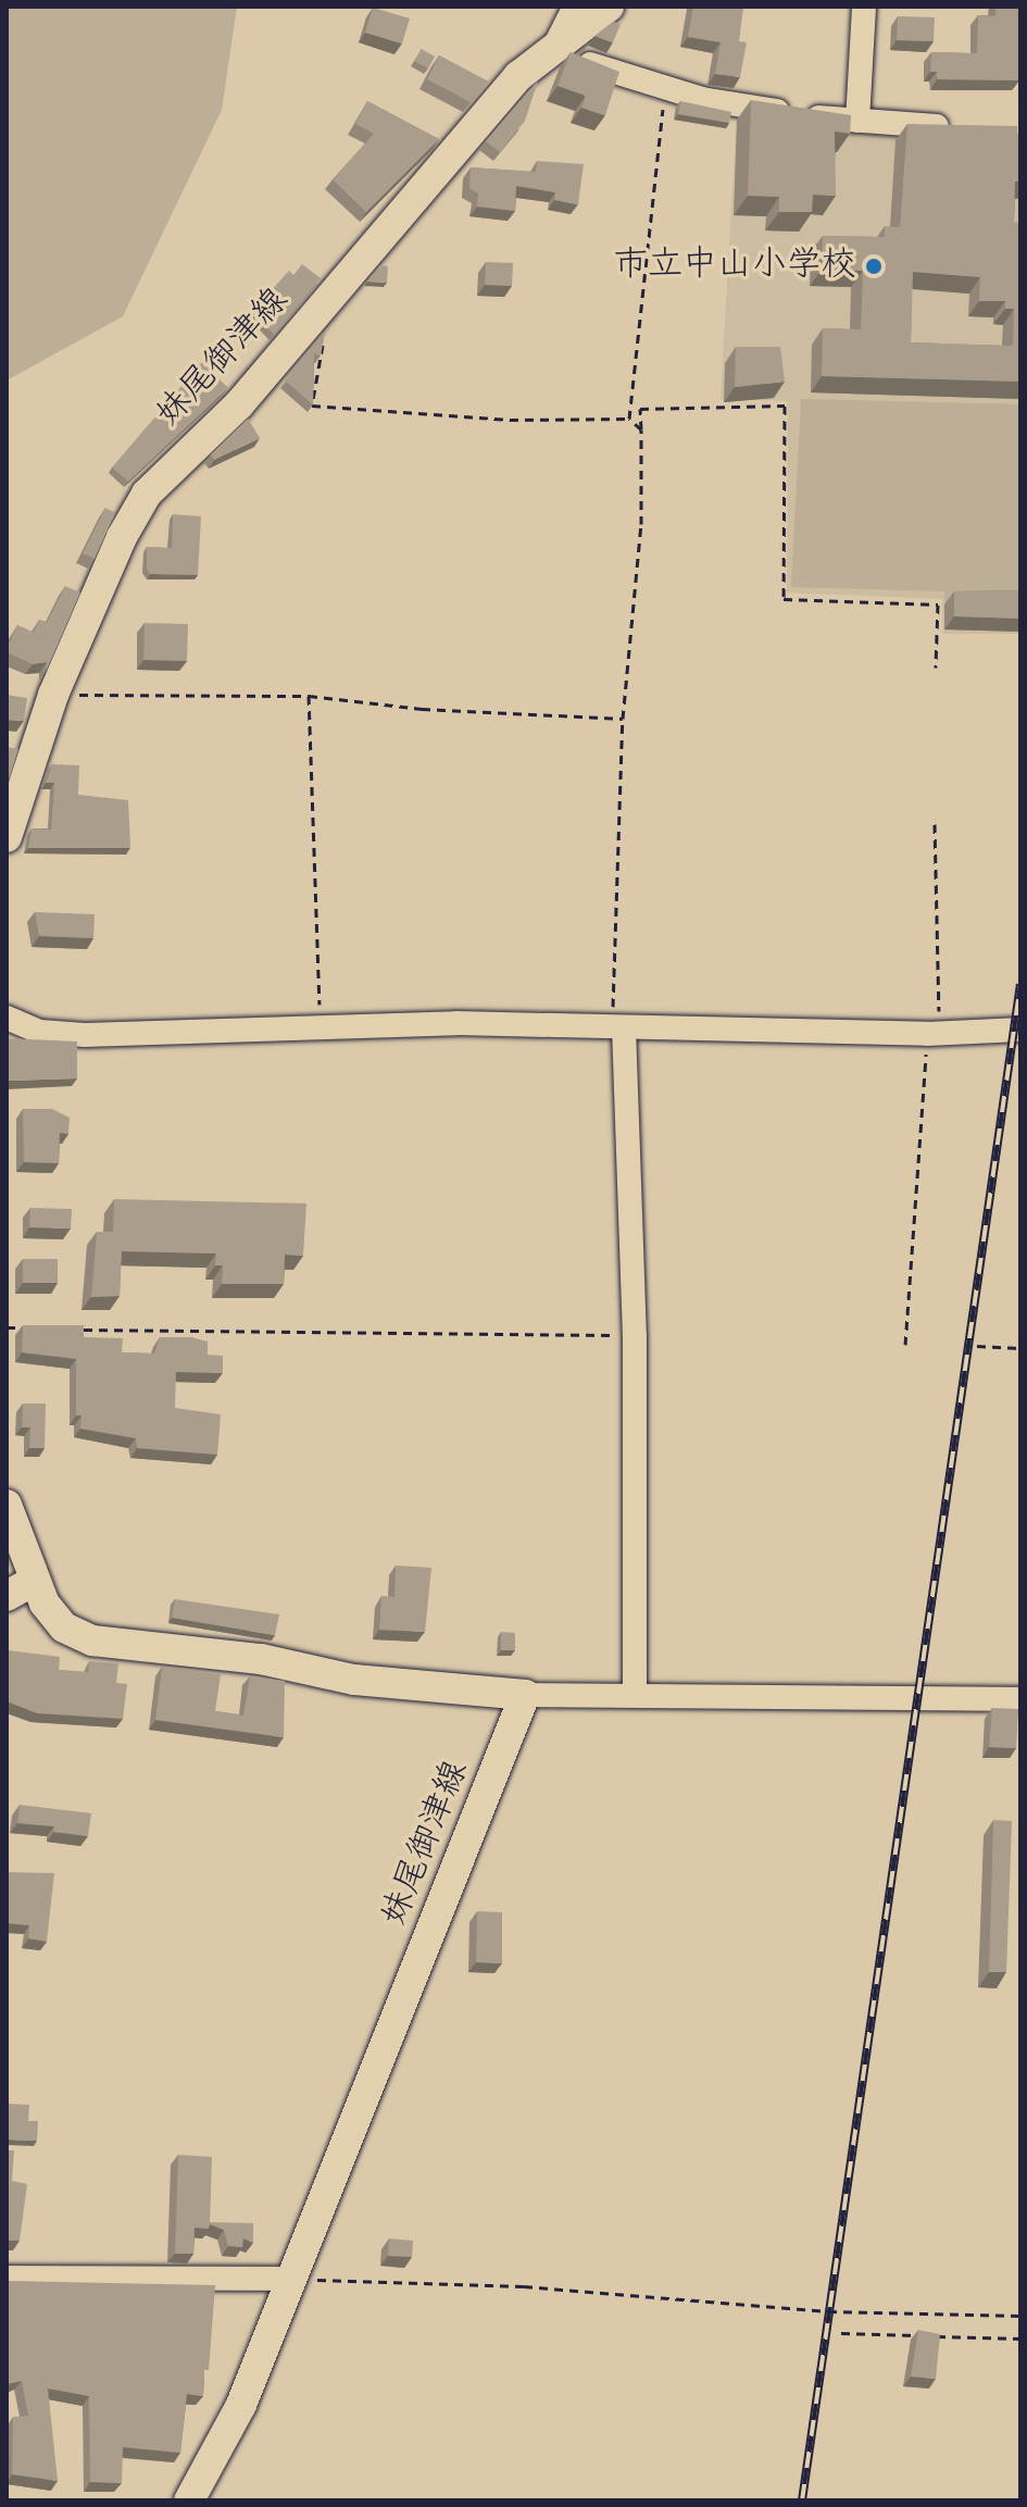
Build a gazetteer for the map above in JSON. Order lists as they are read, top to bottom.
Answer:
{
  "streets": {
    "main road": ["妹尾御津線"]
  },
  "places": ["市立中山小学校"]
}
